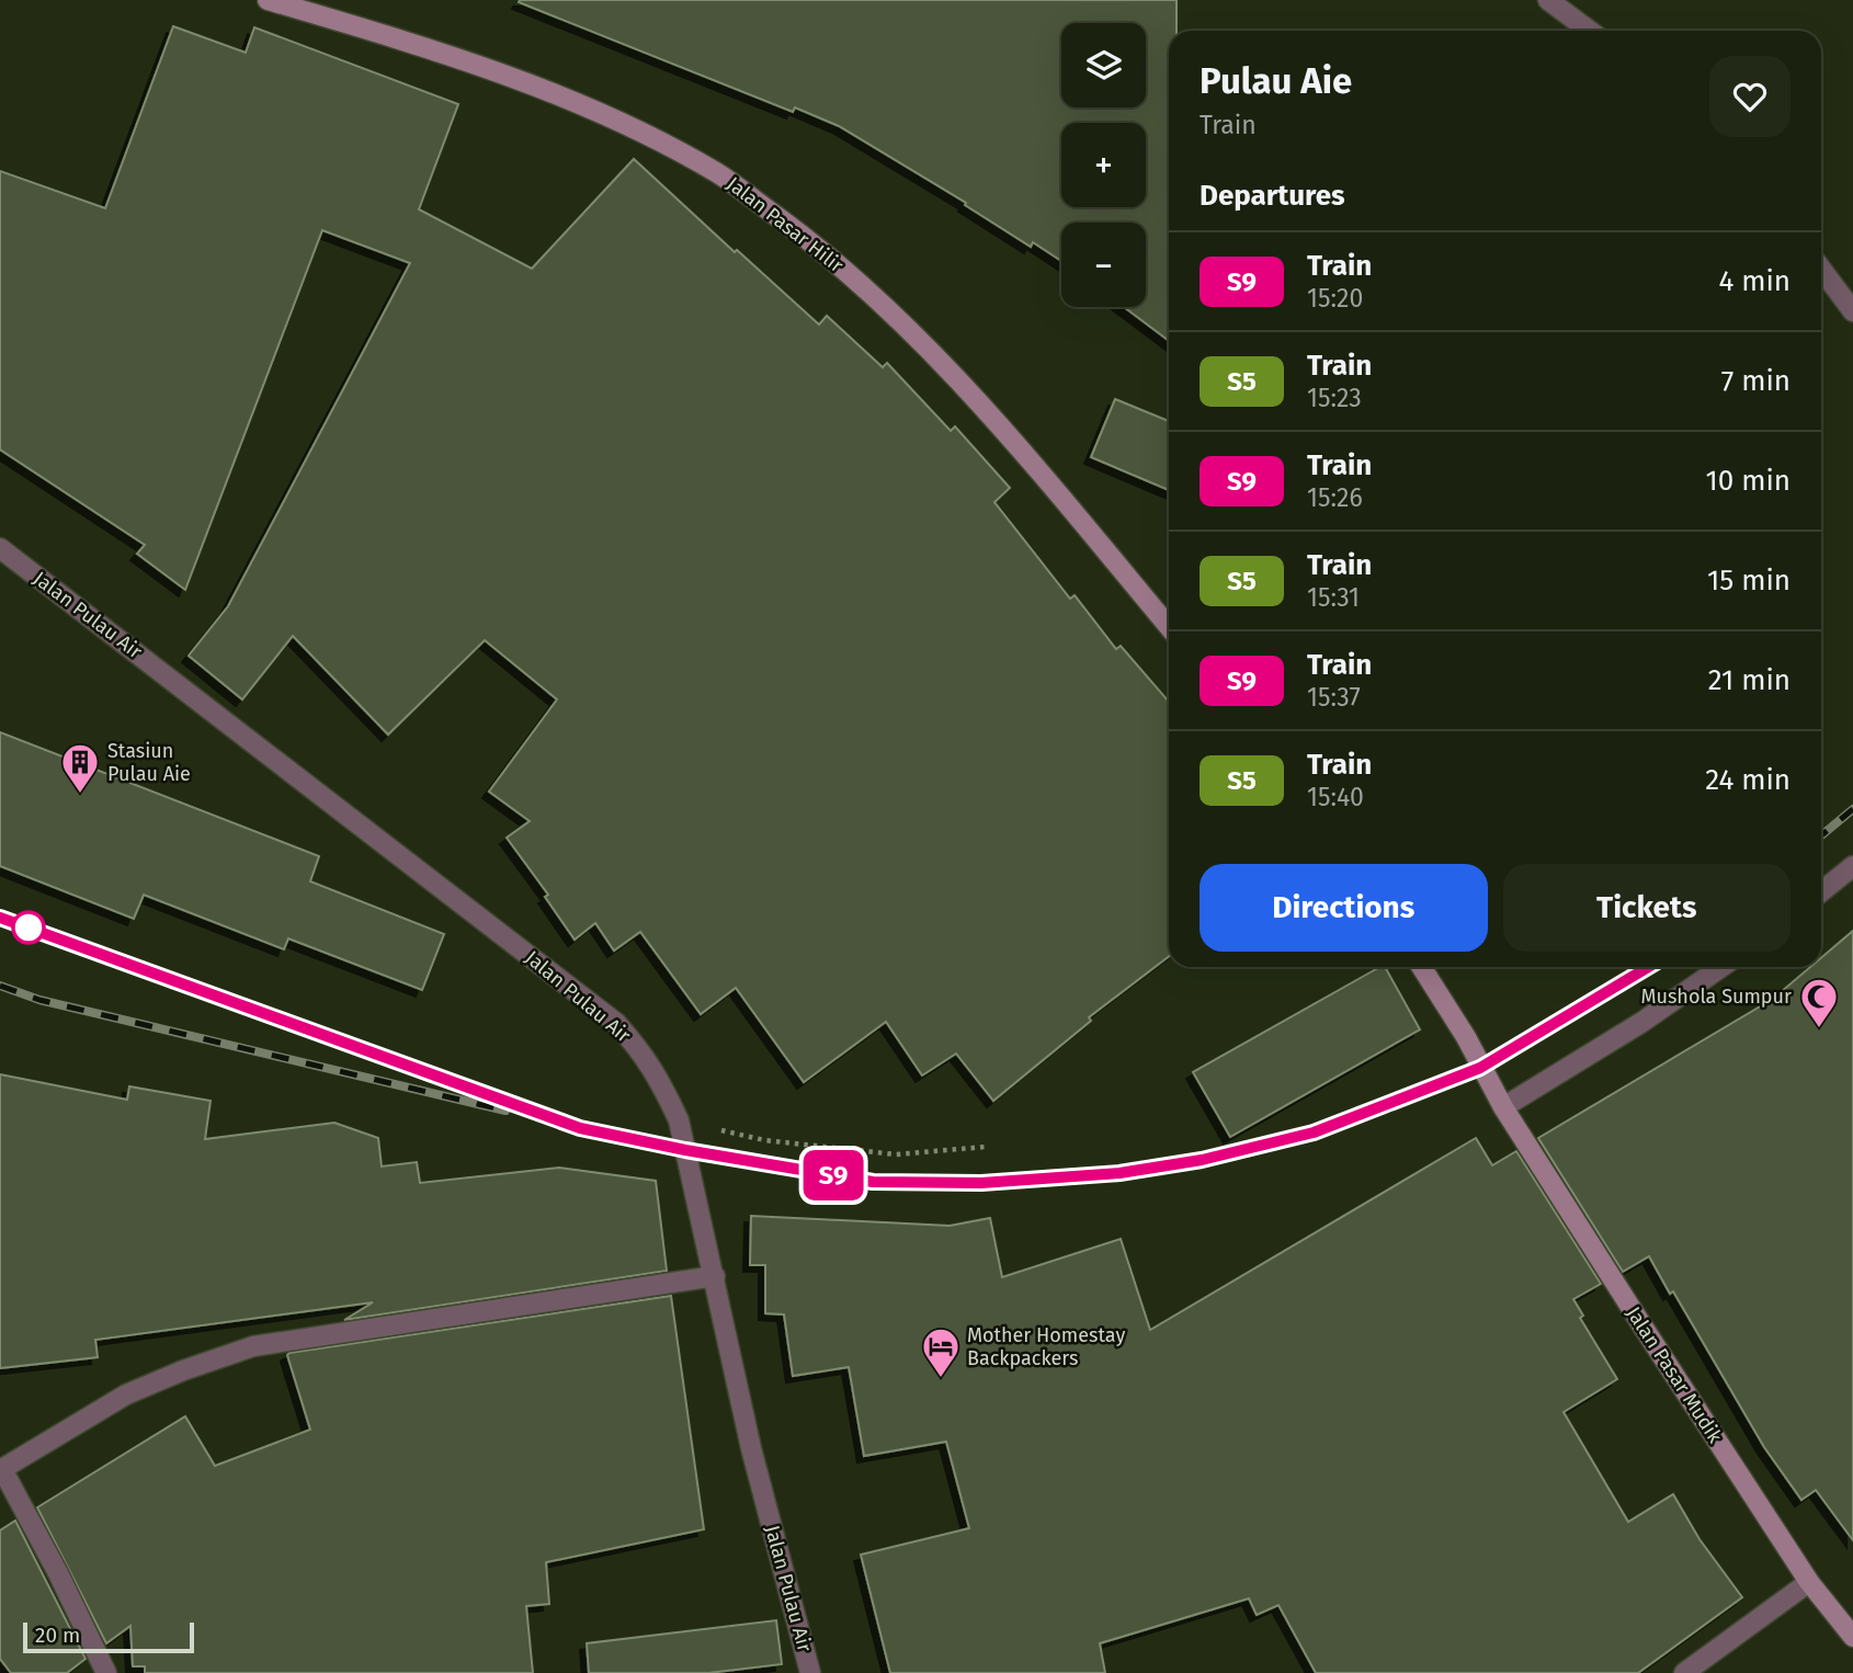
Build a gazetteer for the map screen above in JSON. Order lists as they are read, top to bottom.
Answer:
{
  "streets": {
    "main road": ["Jalan Pasar Hilir", "Jalan Pasar Mudik"],
    "street": ["Jalan Pulau Air"]
  },
  "places": {
    "building": ["Stasiun Pulau Aie"],
    "mosque": ["Mushola Sumpur"],
    "hotel": ["Mother Homestay Backpackers"]
  },
  "scale_bar": "20 m",
  "page": {
    "on_map": "S9",
    "map_buttons": ["+", "−"],
    "heading": [
      ["Pulau Aie", "Train"],
      "Departures"
    ],
    "list": [
      {
        "mark": "S9",
        "name": "Train",
        "note": "15:20",
        "value": "4 min"
      },
      {
        "mark": "S5",
        "name": "Train",
        "note": "15:23",
        "value": "7 min"
      },
      {
        "mark": "S9",
        "name": "Train",
        "note": "15:26",
        "value": "10 min"
      },
      {
        "mark": "S5",
        "name": "Train",
        "note": "15:31",
        "value": "15 min"
      },
      {
        "mark": "S9",
        "name": "Train",
        "note": "15:37",
        "value": "21 min"
      },
      {
        "mark": "S5",
        "name": "Train",
        "note": "15:40",
        "value": "24 min"
      }
    ],
    "buttons": ["Directions", "Tickets"],
    "scale": "20 m"
  }
}
